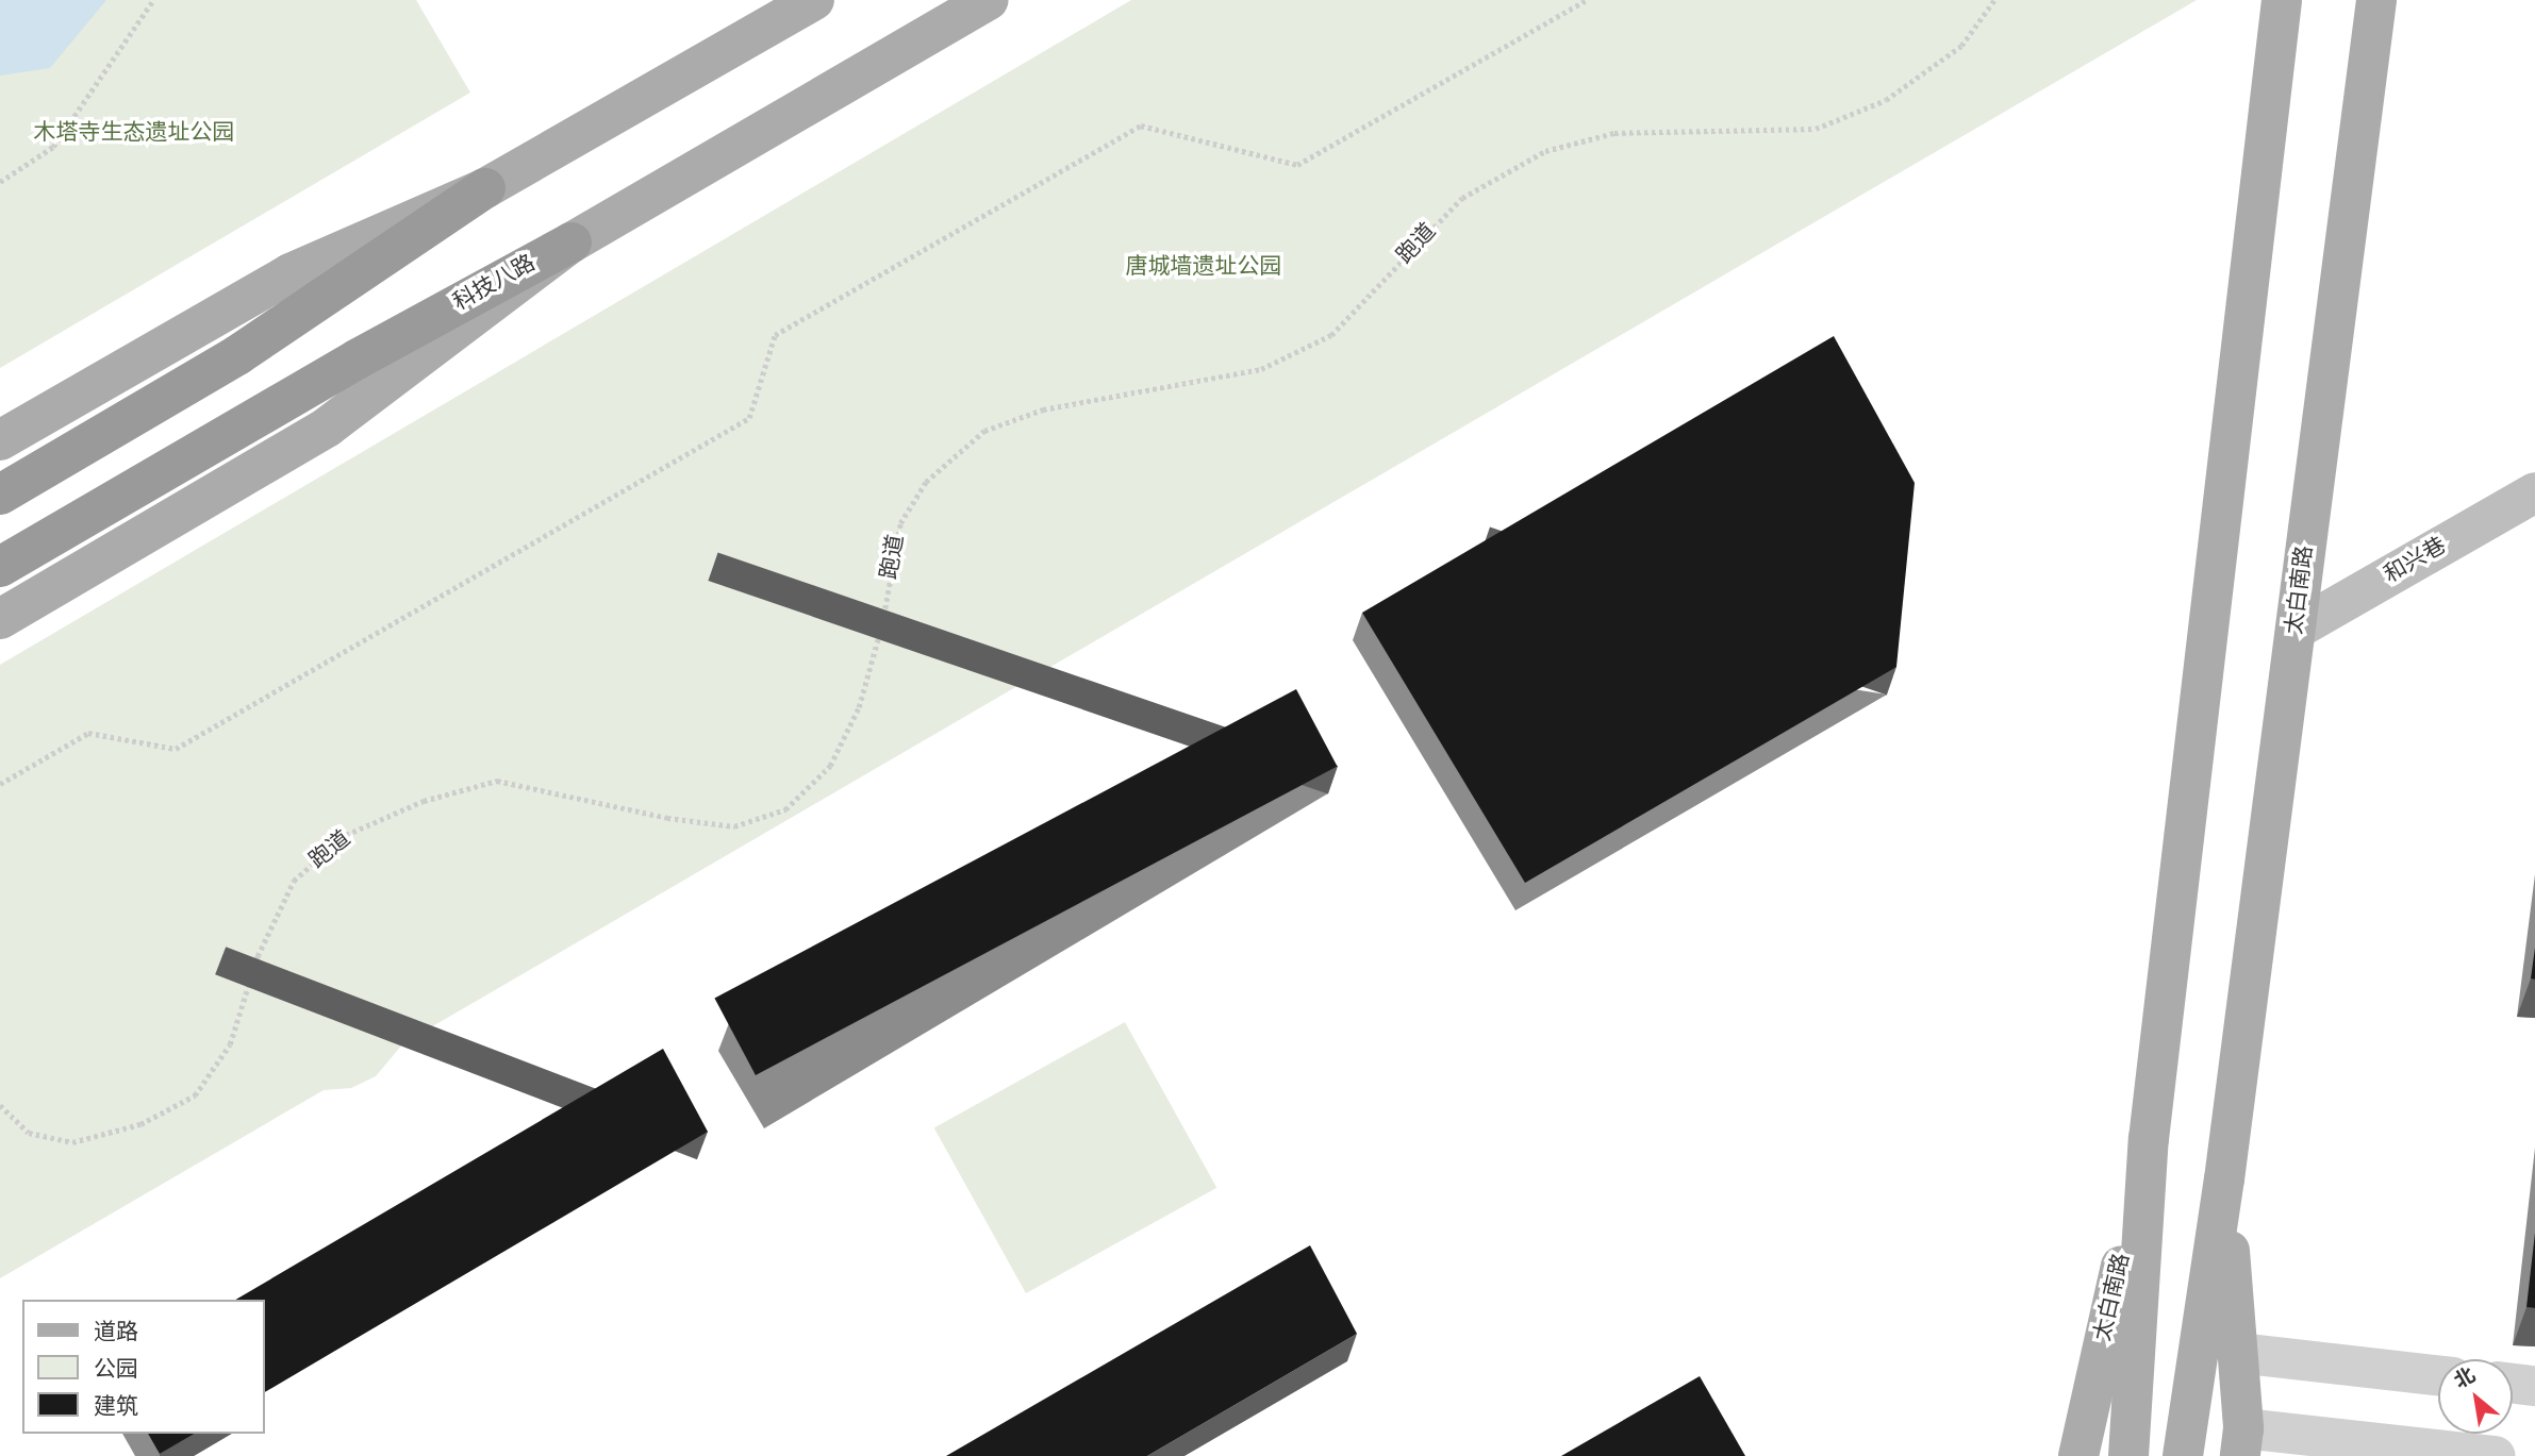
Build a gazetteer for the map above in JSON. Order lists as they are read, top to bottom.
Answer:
{
  "streets": {
    "highway": ["科技八路"],
    "main road": ["太白南路"],
    "street": ["和兴巷"],
    "path": ["跑道"]
  },
  "crossings": [
    ["和兴巷", "太白南路"]
  ],
  "parks": ["木塔寺生态遗址公园", "唐城墙遗址公园"],
  "legend": ["道路", "公园", "建筑"],
  "north": "top left"
}
